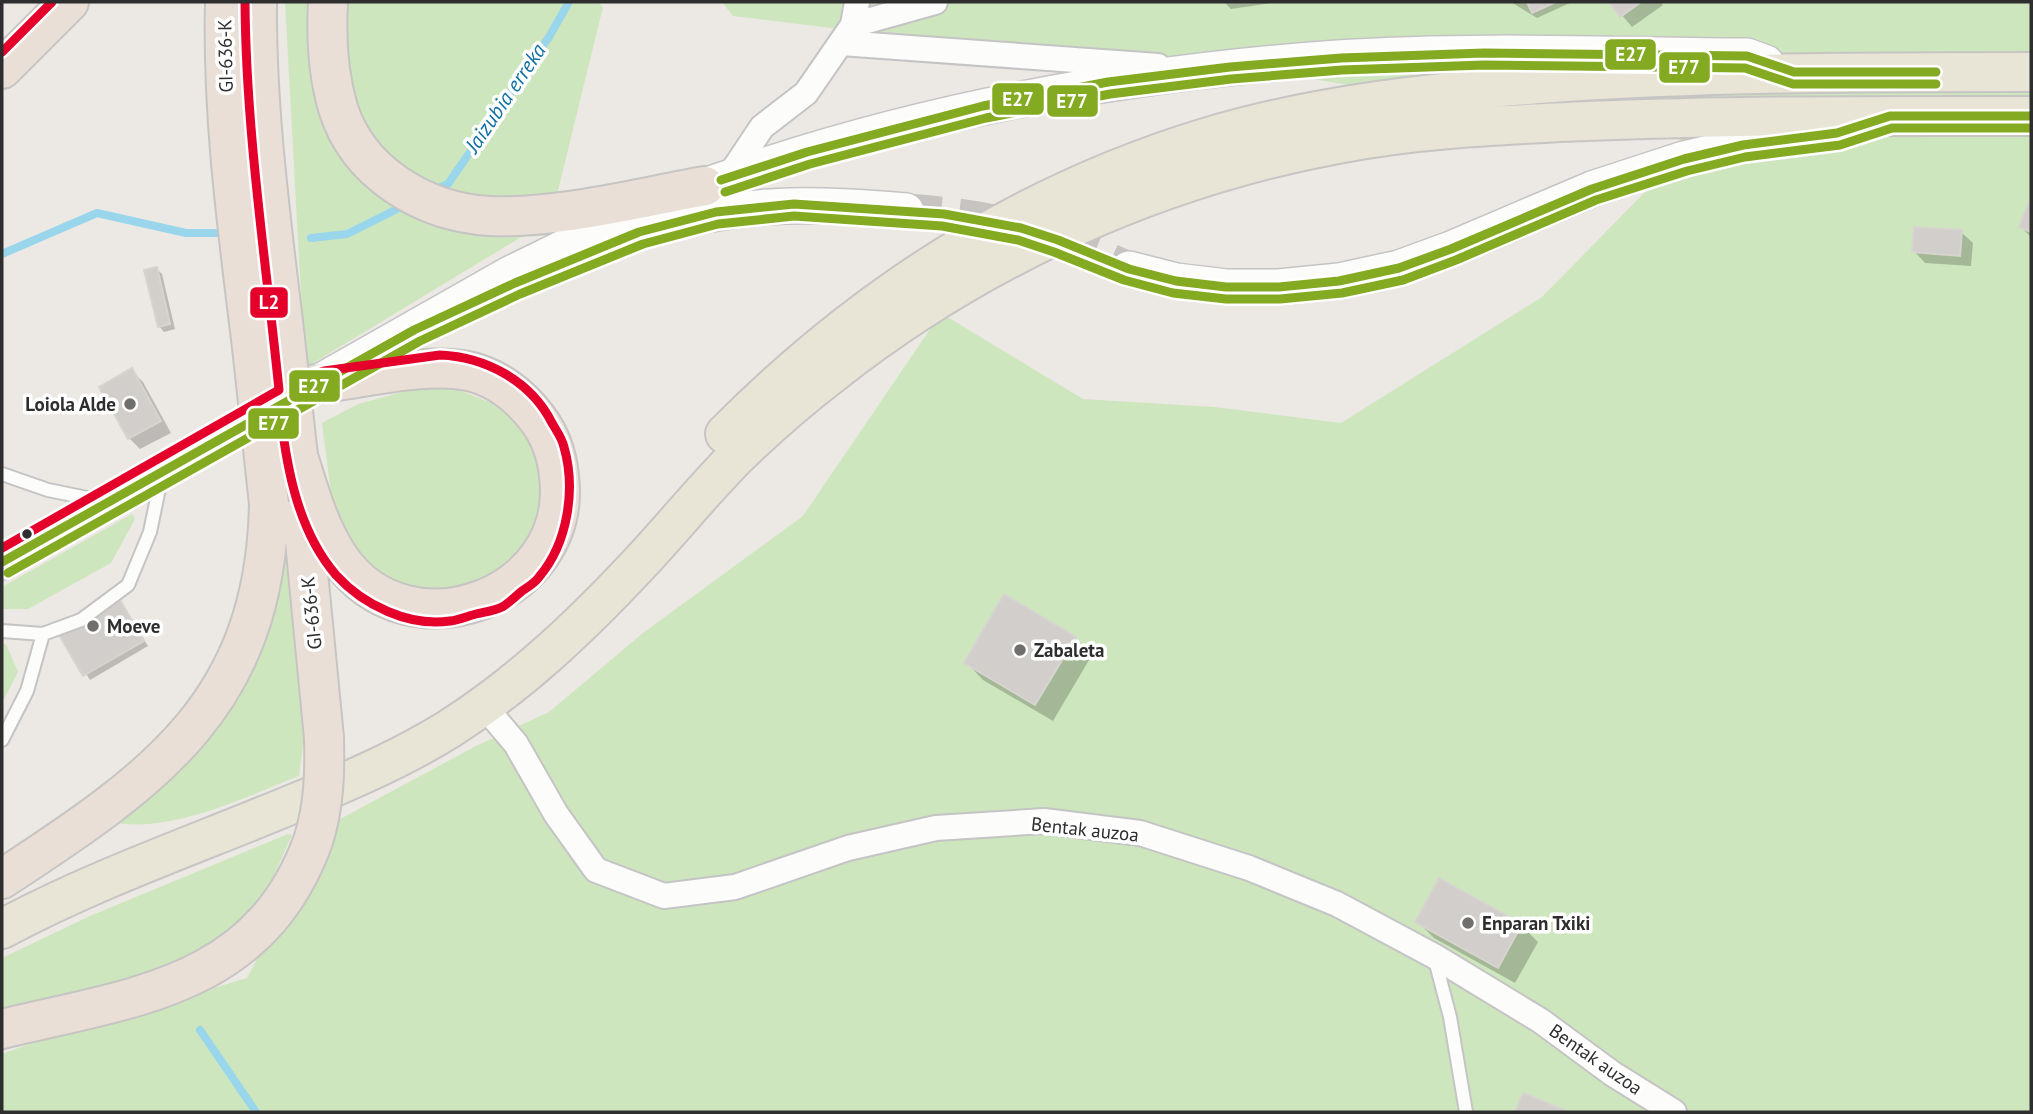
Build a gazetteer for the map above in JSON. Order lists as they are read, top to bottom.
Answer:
{
  "streets": {
    "highway": ["GI-636-K"],
    "street": ["Bentak auzoa"]
  },
  "water": ["Jaizubia erreka"],
  "places": [
    "Loiola Alde",
    "Moeve",
    "Zabaleta",
    "Enparan Txiki"
  ],
  "lines": ["transit line L2", "transit line E27", "transit line E77"]
}
